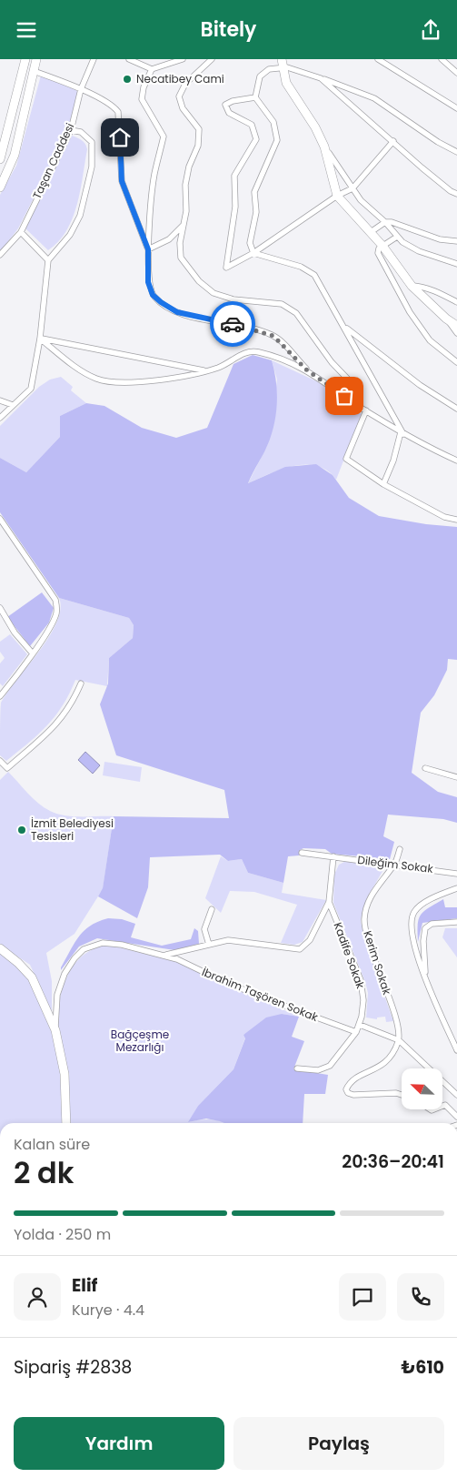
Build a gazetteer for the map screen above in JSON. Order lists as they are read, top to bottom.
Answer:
{
  "streets": {
    "street": [
      "Taşan Caddesi",
      "Dileğim Sokak",
      "Kadife Sokak",
      "Kerim Sokak",
      "İbrahim Taşören Sokak"
    ]
  },
  "crossings": [
    ["Dileğim Sokak", "Kadife Sokak"],
    ["Dileğim Sokak", "Kerim Sokak"],
    ["Kadife Sokak", "İbrahim Taşören Sokak"]
  ],
  "parks": ["Bağçeşme Mezarlığı"],
  "places": ["Necatibey Cami", "İzmit Belediyesi Tesisleri"],
  "north": "top left",
  "page": {
    "header": "Bitely",
    "heading": ["2 dk", "Kalan süre", "20:36–20:41"],
    "panel": [
      "Elif",
      "Kurye · 4.4",
      "Sipariş #2838",
      "₺610"
    ],
    "bar": "Yolda · 250 m",
    "buttons": ["Yardım", "Paylaş"]
  }
}
